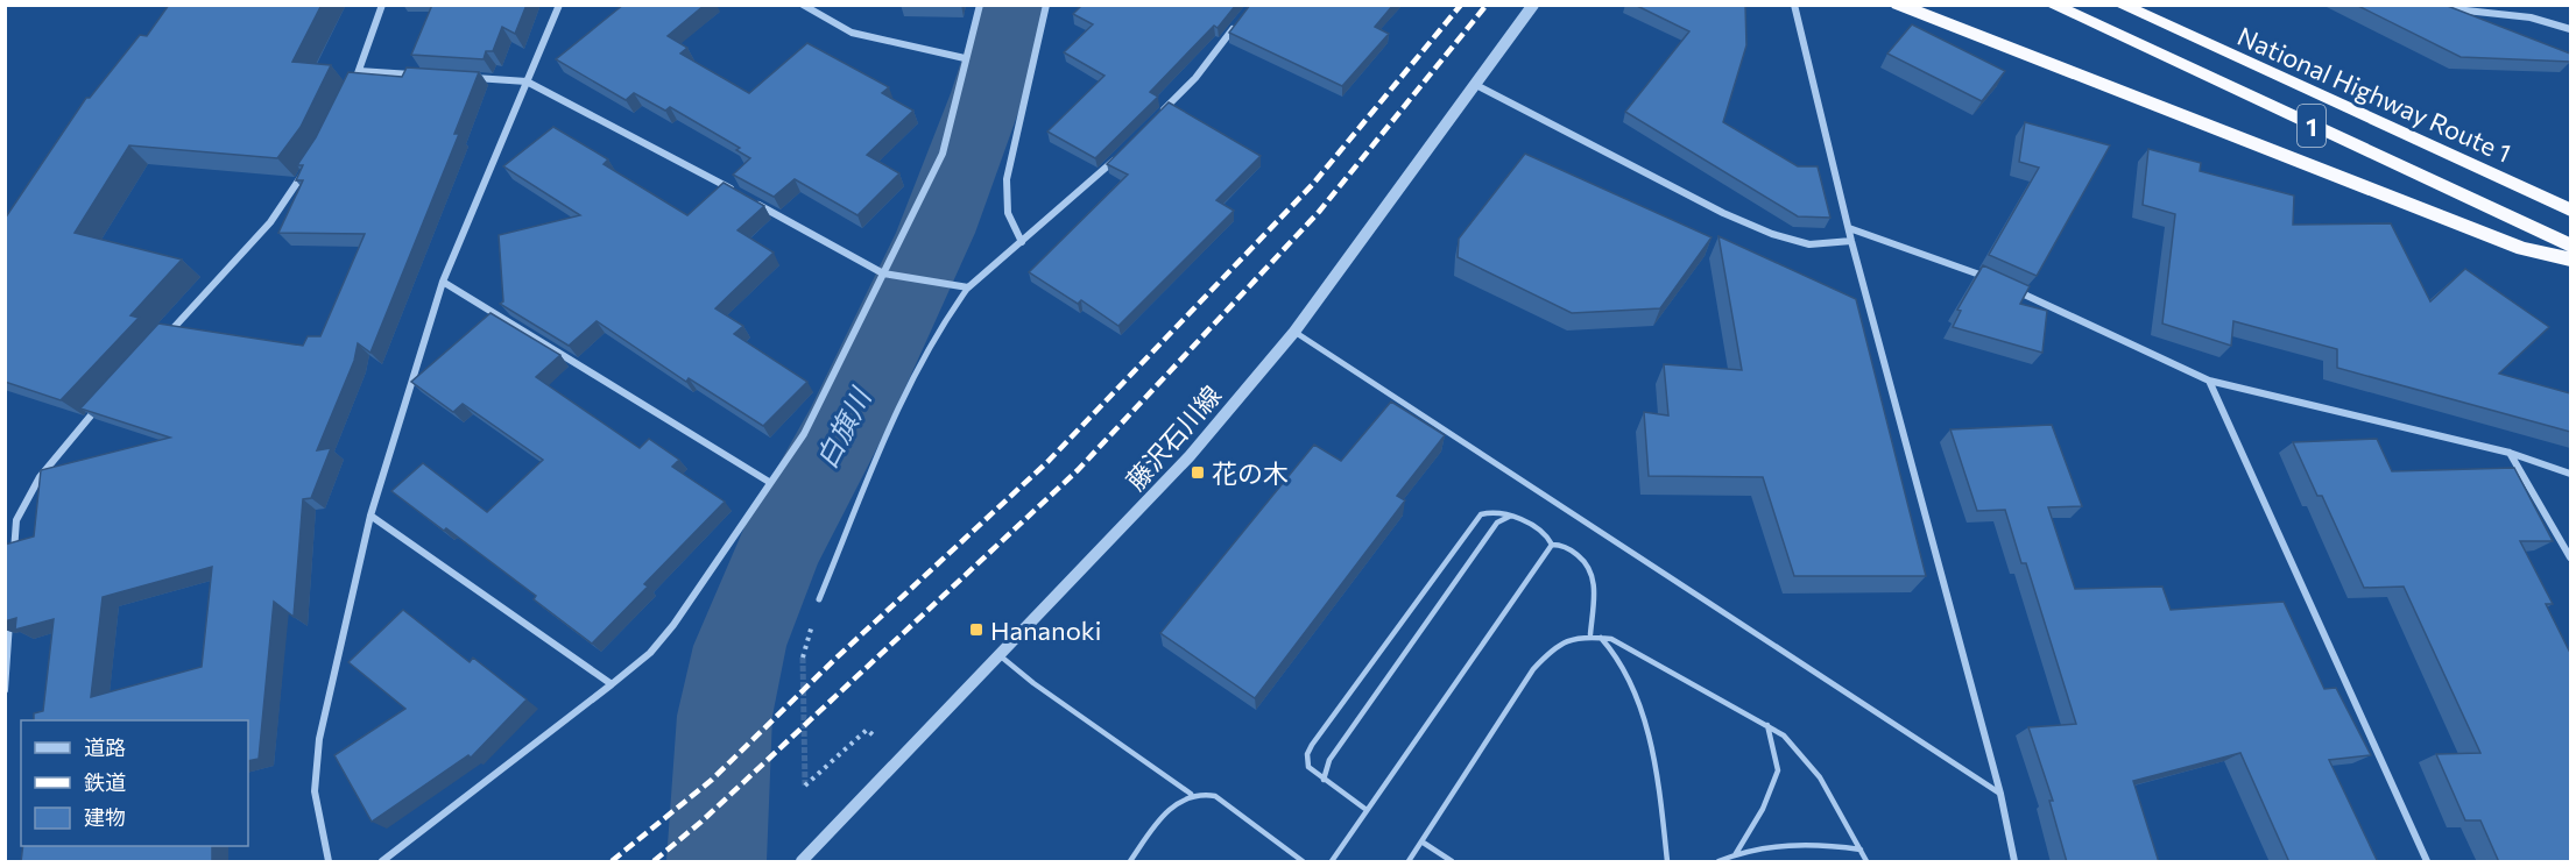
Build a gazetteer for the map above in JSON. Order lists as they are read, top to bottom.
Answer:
{
  "streets": {
    "highway": ["National Highway Route 1", "1"],
    "street": ["藤沢石川線"]
  },
  "water": ["白旗川"],
  "places": {
    "transit": ["花の木", "Hananoki"]
  },
  "legend": ["道路", "鉄道", "建物"]
}
